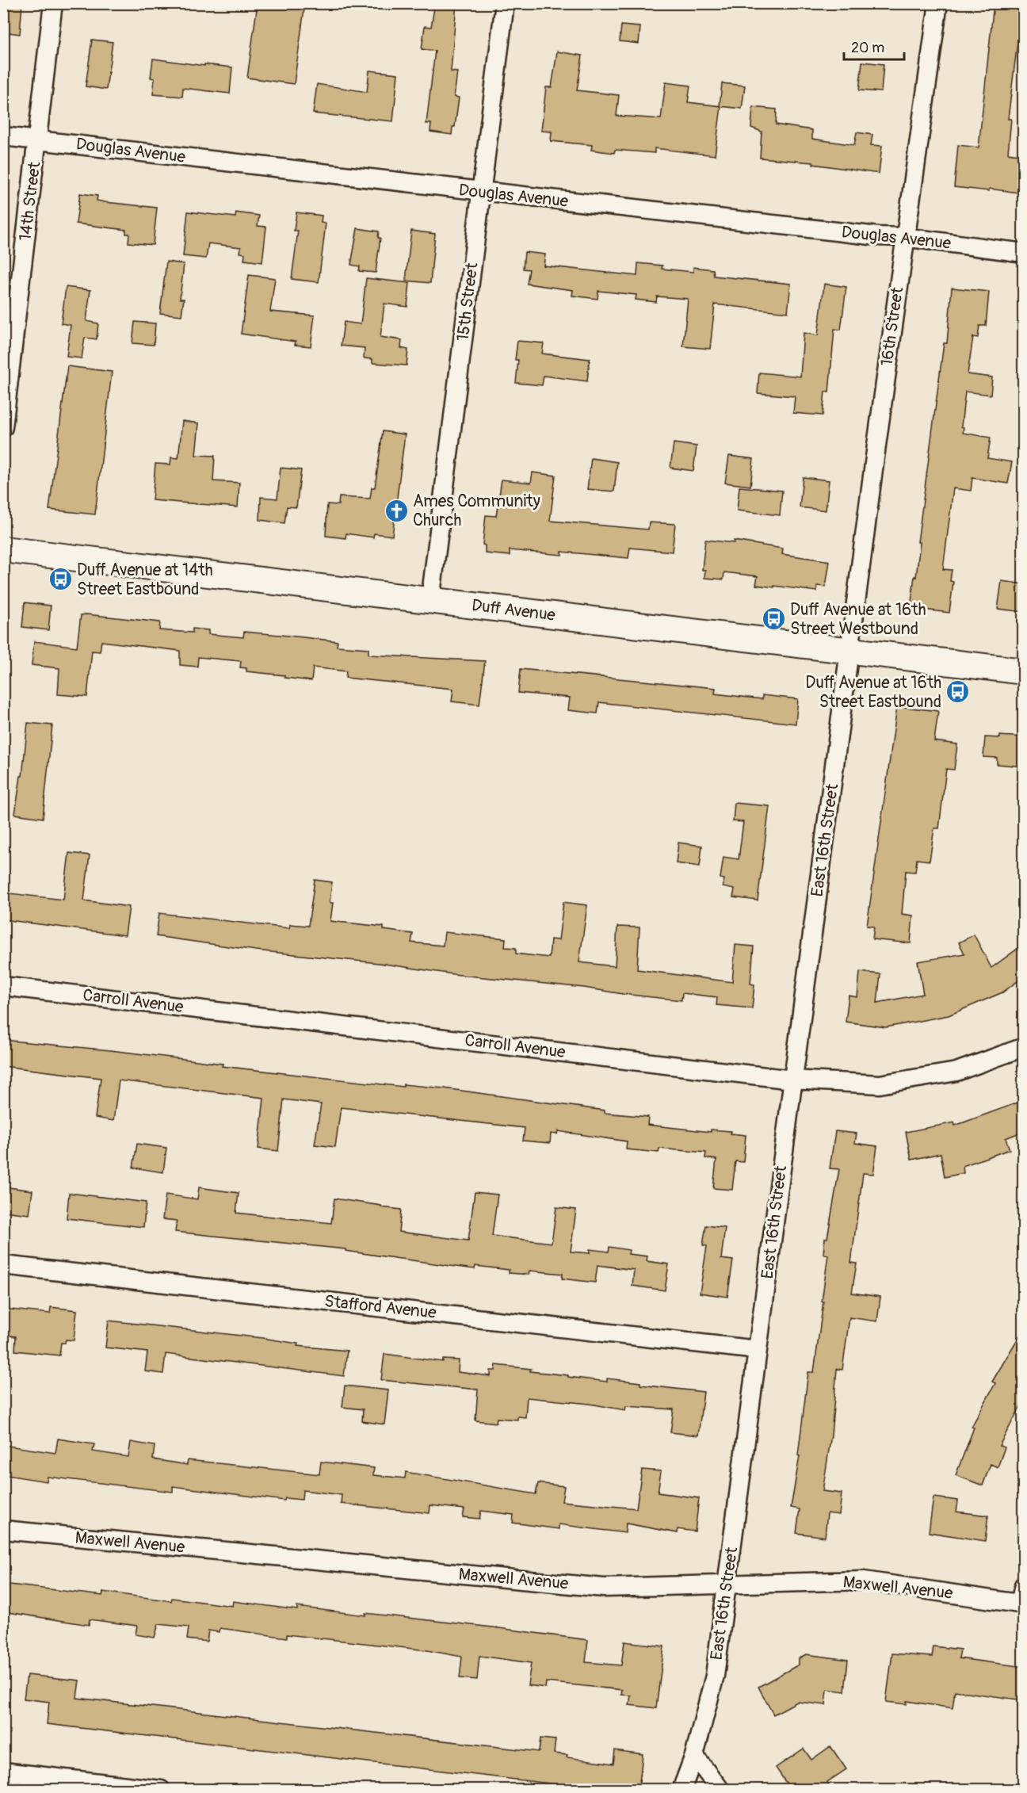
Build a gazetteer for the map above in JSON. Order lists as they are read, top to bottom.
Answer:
{
  "streets": {
    "main road": ["Duff Avenue"],
    "street": [
      "Douglas Avenue",
      "14th Street",
      "15th Street",
      "16th Street",
      "East 16th Street",
      "Carroll Avenue",
      "Stafford Avenue",
      "Maxwell Avenue"
    ]
  },
  "crossings": [
    ["Douglas Avenue", "14th Street"],
    ["Douglas Avenue", "15th Street"],
    ["Douglas Avenue", "16th Street"],
    ["15th Street", "Duff Avenue"],
    ["16th Street", "Duff Avenue"],
    ["16th Street", "East 16th Street"],
    ["Duff Avenue", "East 16th Street"],
    ["East 16th Street", "Carroll Avenue"],
    ["East 16th Street", "Stafford Avenue"],
    ["East 16th Street", "Maxwell Avenue"]
  ],
  "places": {
    "church": ["Ames Community Church"],
    "bus stop": ["Duff Avenue at 14th Street Eastbound", "Duff Avenue at 16th Street Westbound", "Duff Avenue at 16th Street Eastbound"]
  },
  "scale_bar": "20 m"
}
